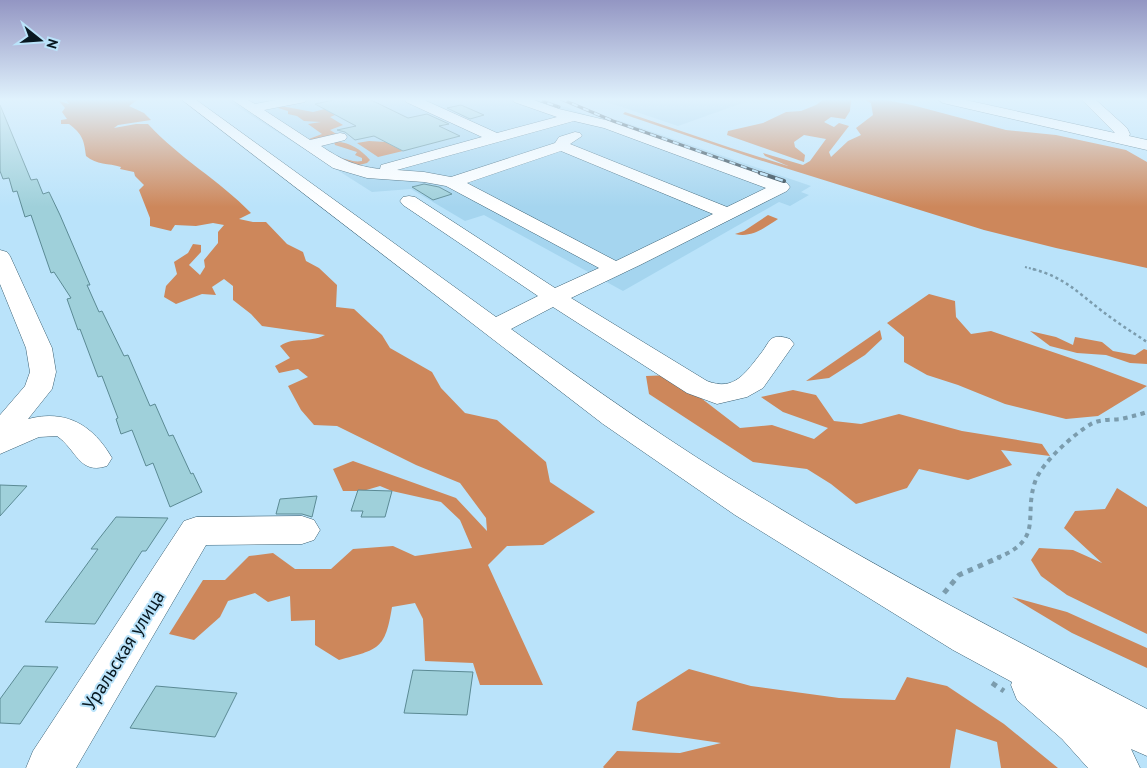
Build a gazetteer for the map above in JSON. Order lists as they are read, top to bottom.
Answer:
{
  "streets": {
    "street": ["Уральская улица"]
  },
  "north": "right"
}
